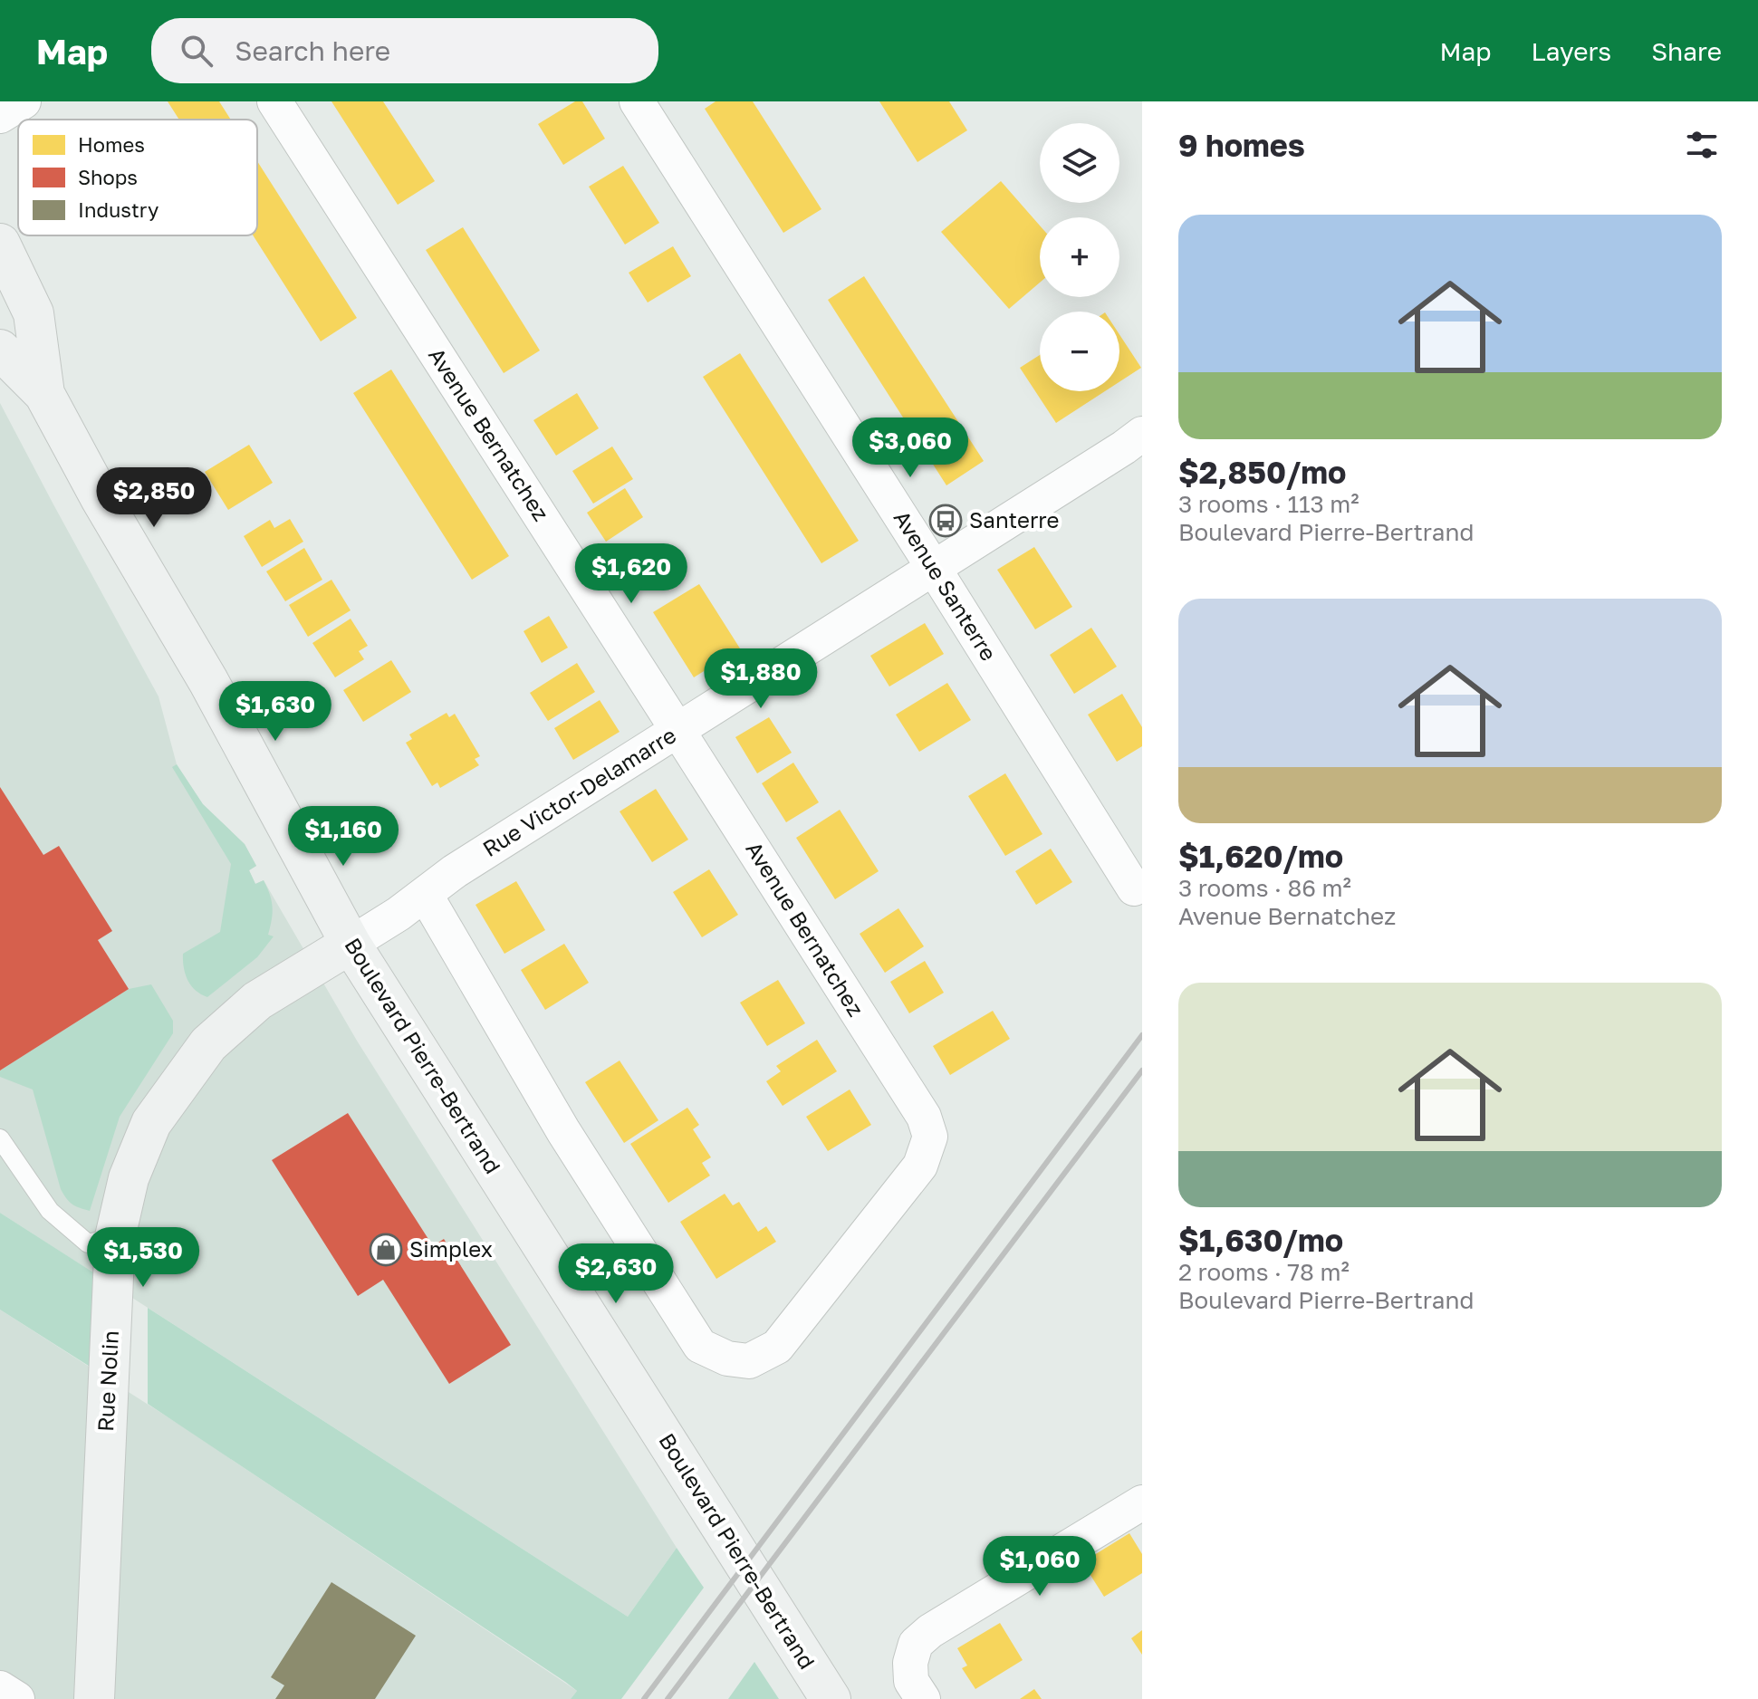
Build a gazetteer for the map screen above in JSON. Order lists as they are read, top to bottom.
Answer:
{
  "streets": {
    "main road": ["Boulevard Pierre-Bertrand", "Rue Nolin"],
    "street": ["Avenue Bernatchez", "Avenue Santerre", "Rue Victor-Delamarre"]
  },
  "crossings": [
    ["Avenue Bernatchez", "Rue Victor-Delamarre"],
    ["Avenue Santerre", "Rue Victor-Delamarre"],
    ["Rue Victor-Delamarre", "Boulevard Pierre-Bertrand"],
    ["Rue Victor-Delamarre", "Rue Nolin"],
    ["Boulevard Pierre-Bertrand", "Rue Nolin"]
  ],
  "places": {
    "bus stop": ["Santerre"],
    "shop": ["Simplex"]
  },
  "legend": ["Homes", "Shops", "Industry"],
  "page": {
    "header": "Map",
    "search": "Search here",
    "nav": ["Map", "Layers", "Share"],
    "heading": "9 homes",
    "map_buttons": ["+", "−"],
    "list": [
      {
        "name": "$2,850/mo",
        "note": "3 rooms · 113 m² · Boulevard Pierre-Bertrand"
      },
      {
        "name": "$1,620/mo",
        "note": "3 rooms · 86 m² · Avenue Bernatchez"
      },
      {
        "name": "$1,630/mo",
        "note": "2 rooms · 78 m² · Boulevard Pierre-Bertrand"
      }
    ],
    "price": [
      "$3,060",
      "$2,850",
      "$1,620",
      "$1,880",
      "$1,630",
      "$1,160",
      "$1,530",
      "$2,630",
      "$1,060"
    ]
  }
}
